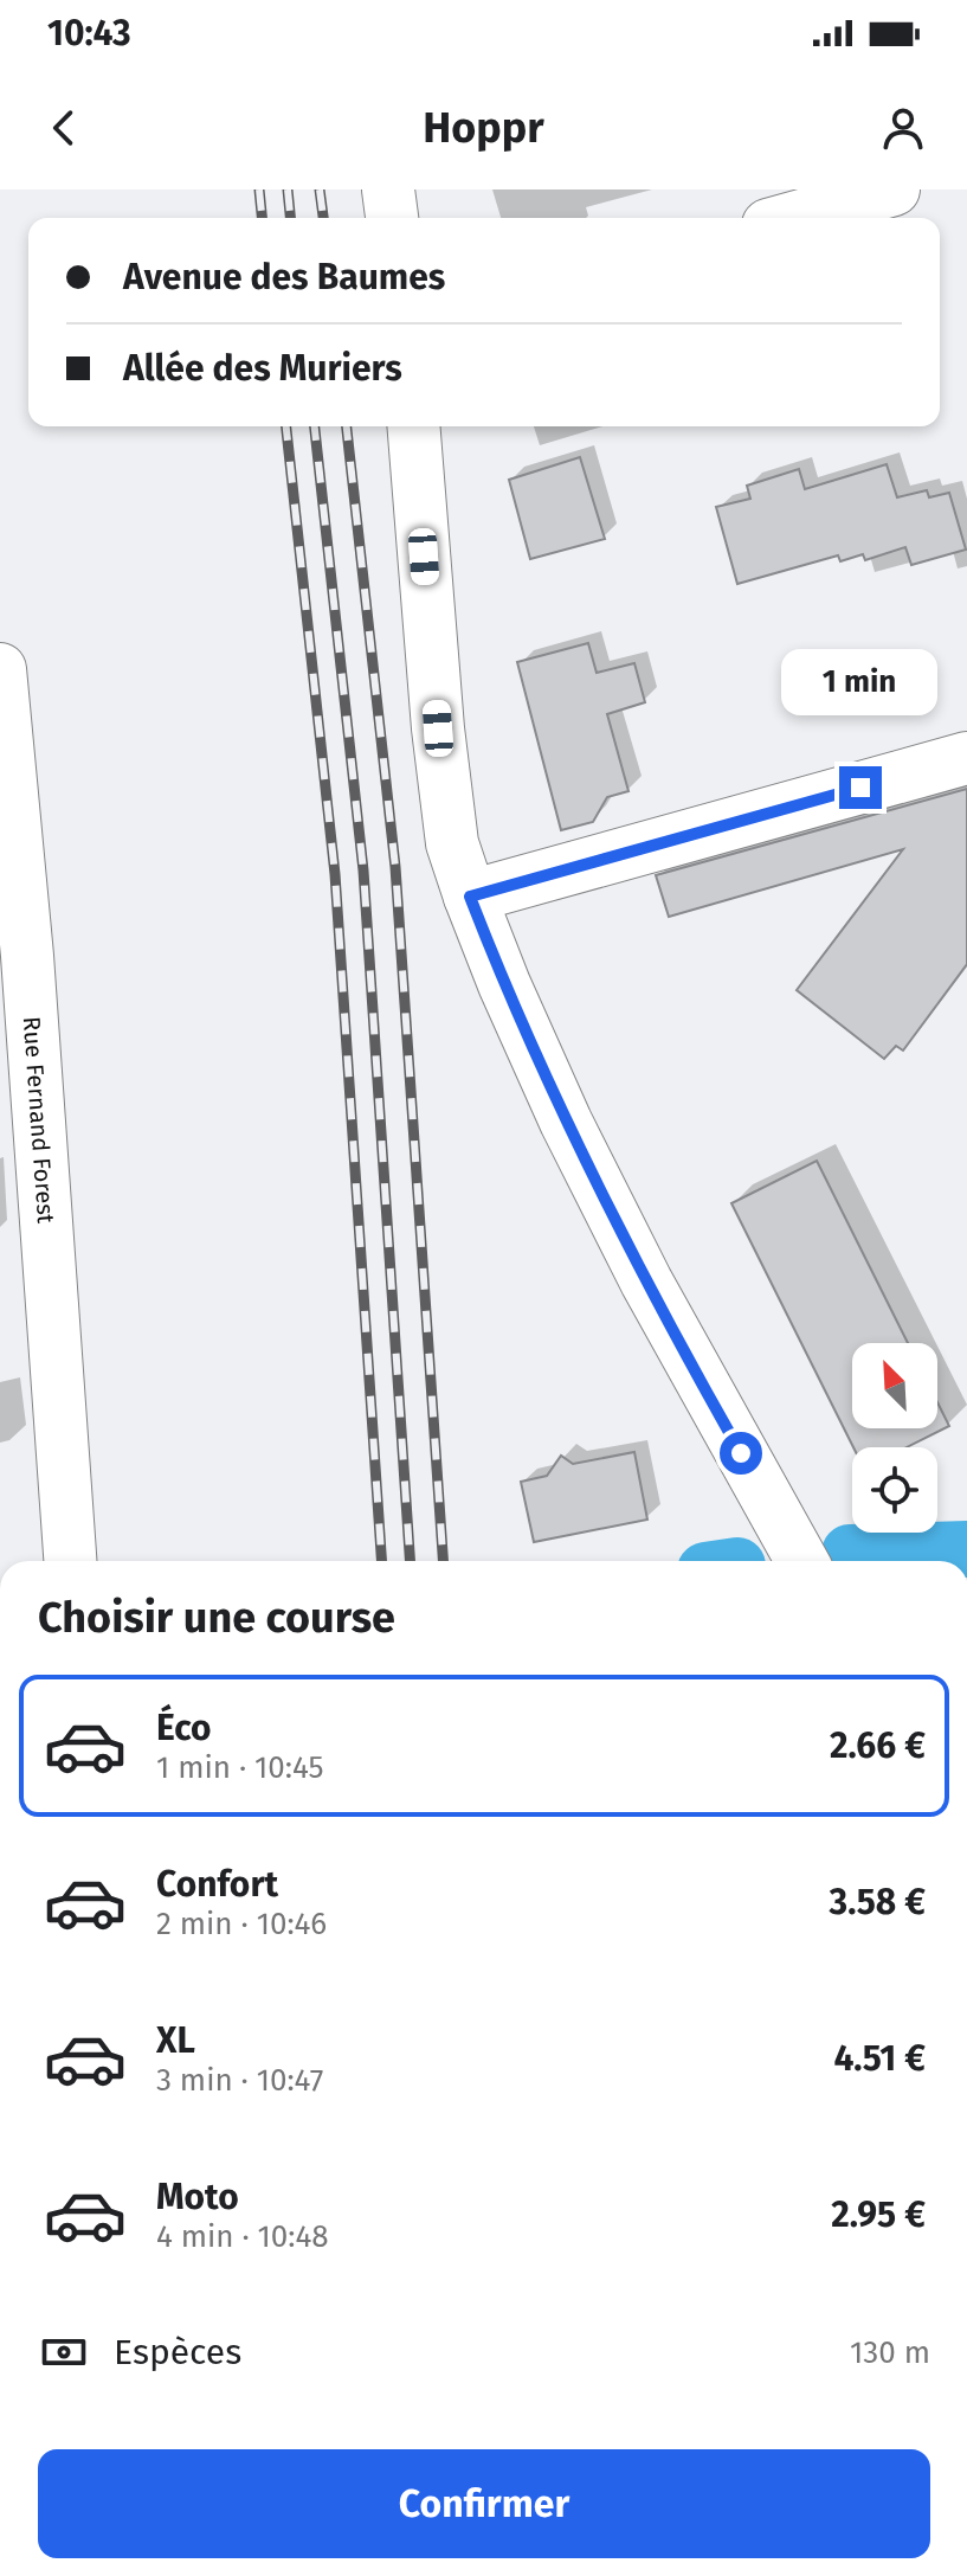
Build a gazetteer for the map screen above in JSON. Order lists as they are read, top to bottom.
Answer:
{
  "streets": {
    "street": ["Rue Fernand Forest"]
  },
  "north": "top left",
  "page": {
    "status": "10:43",
    "header": "Hoppr",
    "banner": ["Avenue des Baumes", "Allée des Muriers"],
    "bubble": "1 min",
    "heading": "Choisir une course",
    "list": [
      {
        "name": "Éco",
        "note": "1 min · 10:45",
        "value": "2.66 €"
      },
      {
        "name": "Confort",
        "note": "2 min · 10:46",
        "value": "3.58 €"
      },
      {
        "name": "XL",
        "note": "3 min · 10:47",
        "value": "4.51 €"
      },
      {
        "name": "Moto",
        "note": "4 min · 10:48",
        "value": "2.95 €"
      }
    ],
    "pay": ["Espèces", "130 m"],
    "buttons": "Confirmer"
  }
}
